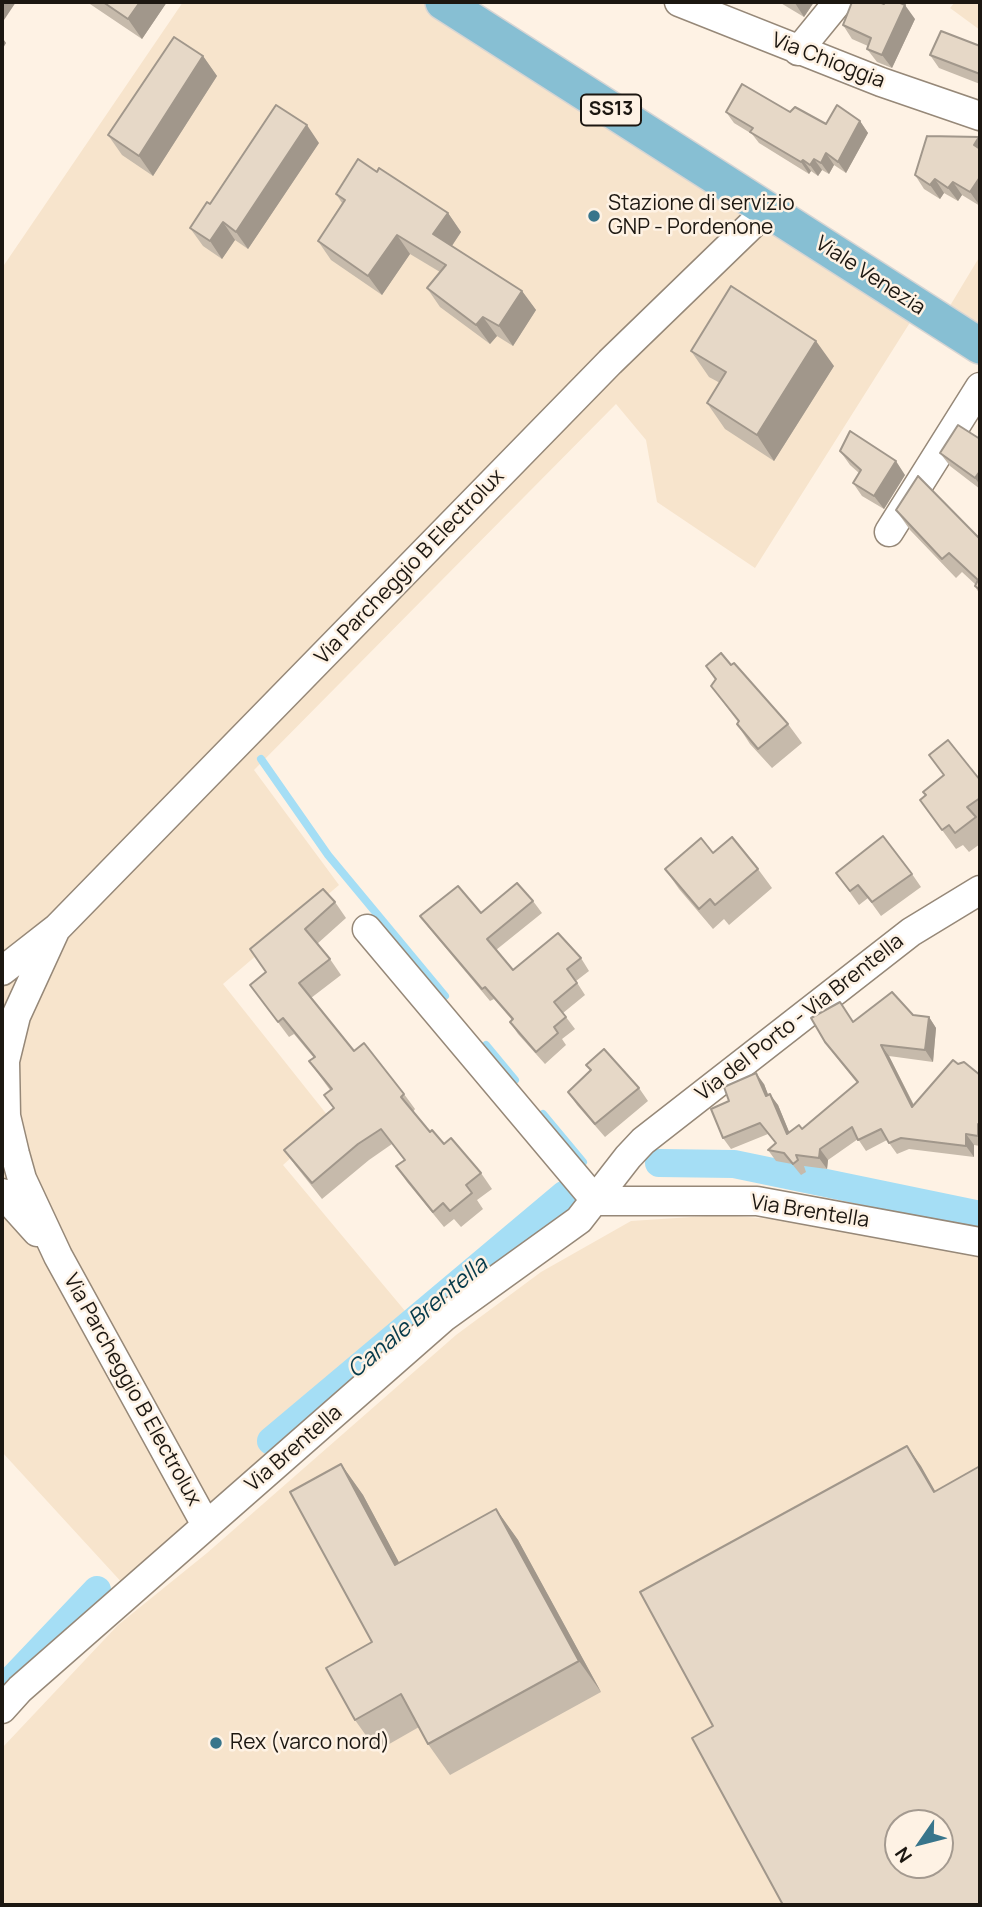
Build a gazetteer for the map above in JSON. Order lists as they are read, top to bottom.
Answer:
{
  "streets": {
    "main road": ["SS13", "Viale Venezia"],
    "street": [
      "Via Chioggia",
      "Via Parcheggio B Electrolux",
      "Via del Porto - Via Brentella",
      "Via Brentella"
    ]
  },
  "crossings": [
    ["Viale Venezia", "Via Parcheggio B Electrolux"],
    ["Via Parcheggio B Electrolux", "Via Brentella"],
    ["Via del Porto - Via Brentella", "Via Brentella"]
  ],
  "water": ["Canale Brentella"],
  "places": ["Stazione di servizio GNP - Pordenone", "Rex (varco nord)"],
  "north": "bottom left"
}
